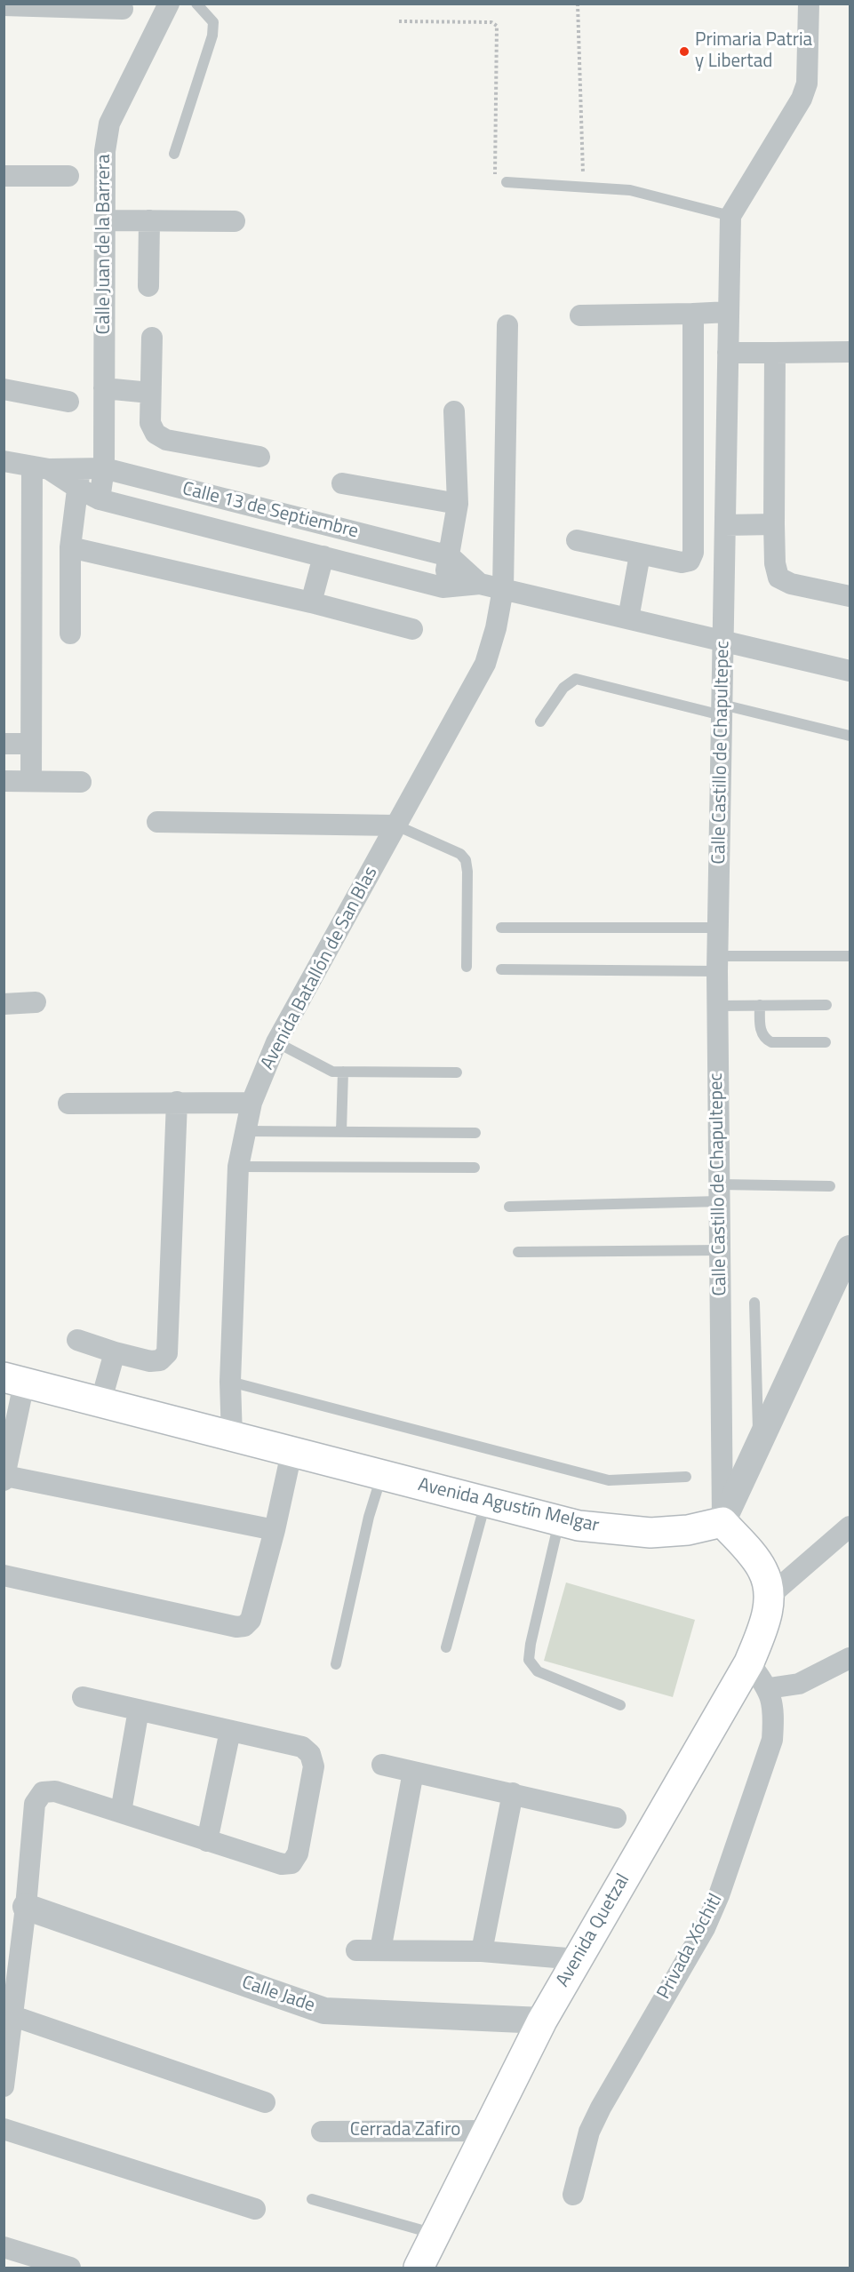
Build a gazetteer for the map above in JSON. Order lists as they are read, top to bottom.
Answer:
{
  "streets": {
    "main road": ["Avenida Agustín Melgar", "Avenida Quetzal"],
    "street": [
      "Calle Juan de la Barrera",
      "Calle 13 de Septiembre",
      "Calle Castillo de Chapultepec",
      "Avenida Batallón de San Blas",
      "Privada Xóchitl",
      "Calle Jade",
      "Cerrada Zafiro"
    ]
  },
  "crossings": [
    ["Calle Juan de la Barrera", "Calle 13 de Septiembre"],
    ["Calle 13 de Septiembre", "Calle Castillo de Chapultepec"],
    ["Calle 13 de Septiembre", "Avenida Batallón de San Blas"],
    ["Calle Castillo de Chapultepec", "Avenida Agustín Melgar"],
    ["Calle Castillo de Chapultepec", "Avenida Quetzal"],
    ["Avenida Batallón de San Blas", "Avenida Agustín Melgar"],
    ["Avenida Agustín Melgar", "Avenida Quetzal"],
    ["Avenida Quetzal", "Privada Xóchitl"],
    ["Avenida Quetzal", "Calle Jade"],
    ["Avenida Quetzal", "Cerrada Zafiro"]
  ],
  "places": ["Primaria Patria y Libertad"]
}
